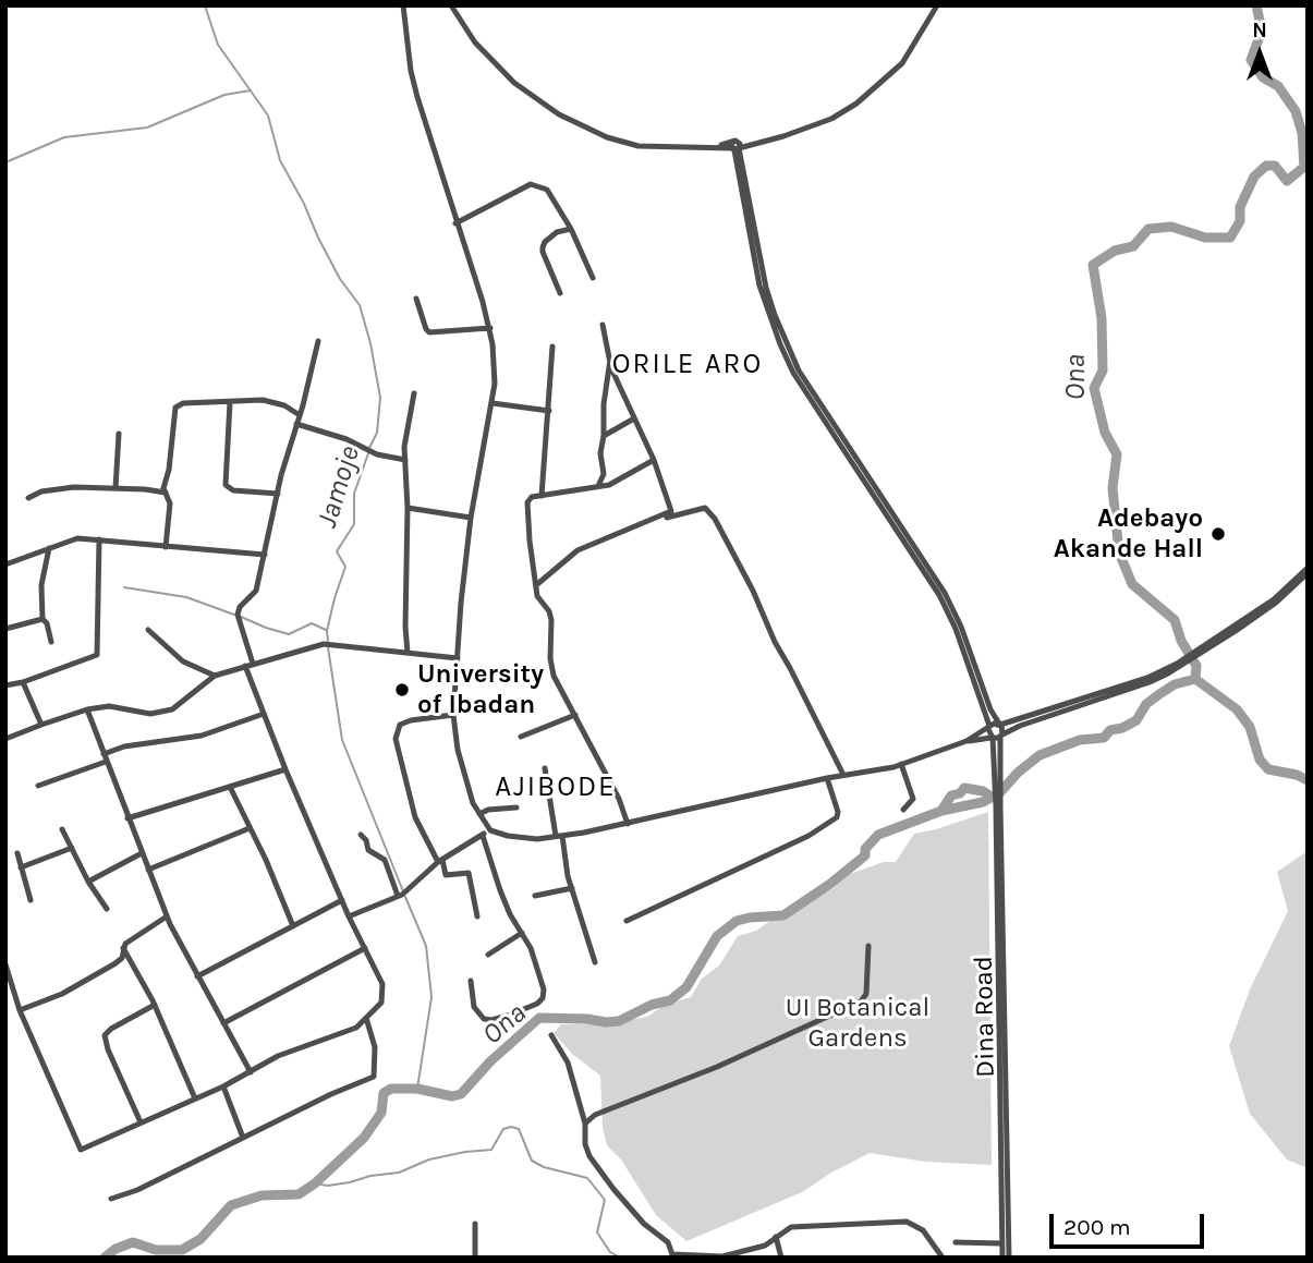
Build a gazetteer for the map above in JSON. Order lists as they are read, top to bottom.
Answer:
{
  "streets": {
    "street": ["Dina Road"]
  },
  "districts": ["ORILE ARO", "AJIBODE"],
  "water": ["Ona", "Jamoje"],
  "parks": ["UI Botanical Gardens"],
  "places": ["Adebayo Akande Hall", "University of Ibadan"],
  "scale_bar": "200 m",
  "north": "top"
}
